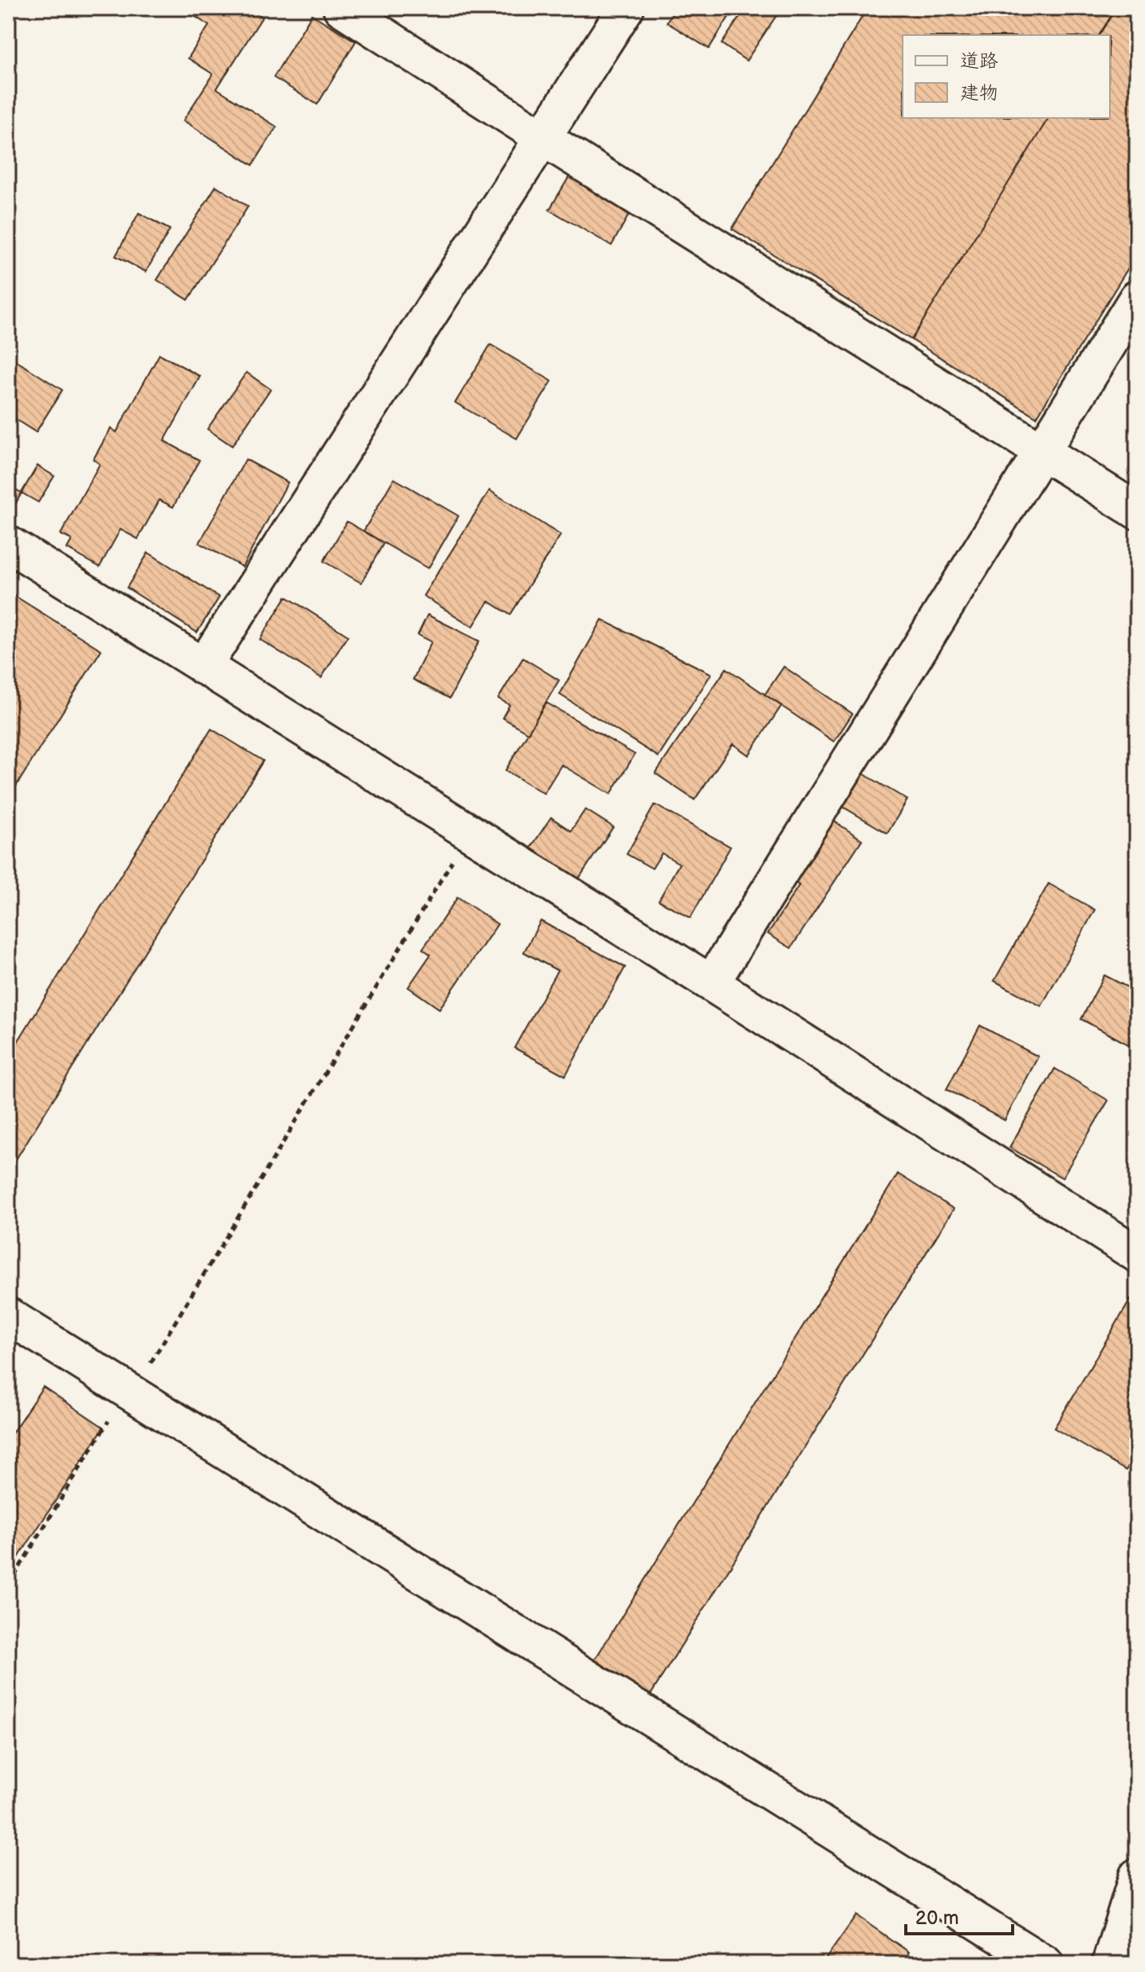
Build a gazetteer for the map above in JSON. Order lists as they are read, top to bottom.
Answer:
{
  "legend": ["道路", "建物"],
  "scale_bar": "20 m"
}
